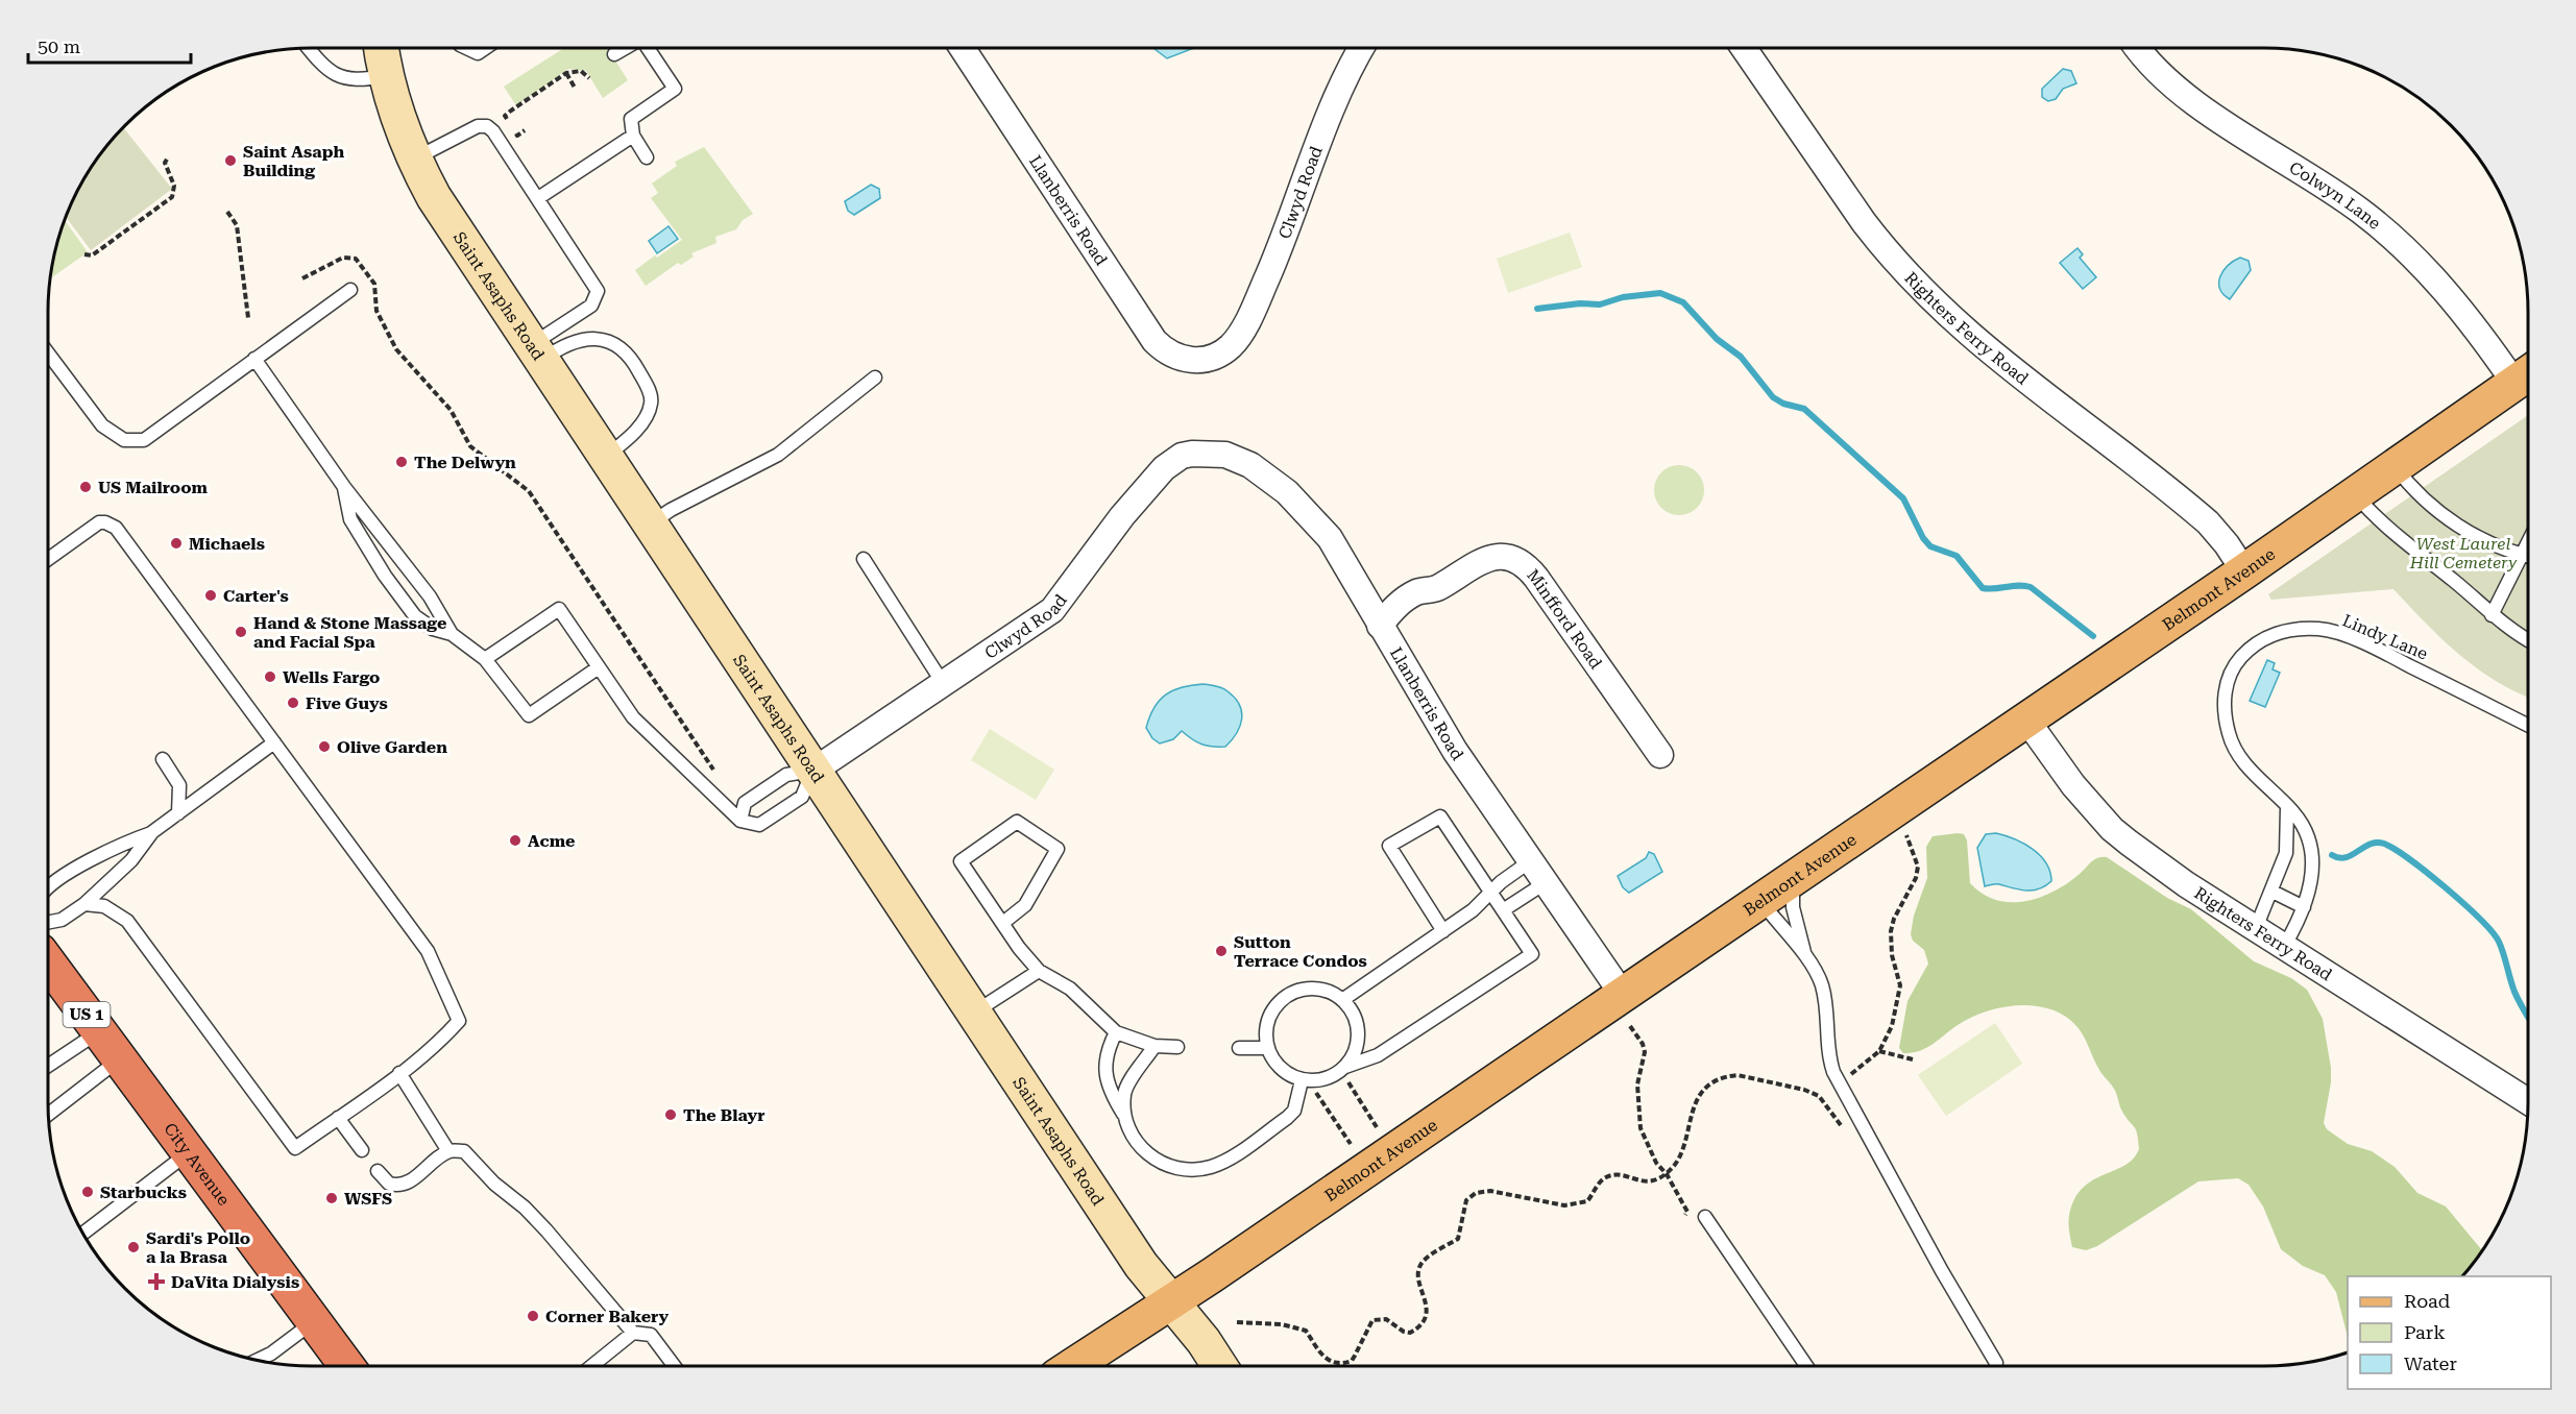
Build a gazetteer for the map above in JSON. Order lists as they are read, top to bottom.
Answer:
{
  "streets": {
    "highway": ["US 1", "City Avenue"],
    "main road": ["Belmont Avenue"],
    "street": [
      "Clwyd Road",
      "Colwyn Lane",
      "Llanberris Road",
      "Saint Asaphs Road",
      "Righters Ferry Road",
      "Minfford Road"
    ],
    "lane": ["Lindy Lane"]
  },
  "crossings": [
    ["Clwyd Road", "Llanberris Road"],
    ["Clwyd Road", "Saint Asaphs Road"],
    ["Colwyn Lane", "Belmont Avenue"],
    ["Llanberris Road", "Belmont Avenue"],
    ["Llanberris Road", "Minfford Road"],
    ["Saint Asaphs Road", "Belmont Avenue"],
    ["Righters Ferry Road", "Belmont Avenue"],
    ["Righters Ferry Road", "Lindy Lane"]
  ],
  "parks": ["West Laurel Hill Cemetery"],
  "places": {
    "other": [
      "Saint Asaph Building",
      "The Delwyn",
      "US Mailroom",
      "Michaels",
      "Carter's",
      "Hand & Stone Massage and Facial Spa",
      "Wells Fargo",
      "Five Guys",
      "Olive Garden",
      "Acme",
      "Sutton Terrace Condos",
      "The Blayr",
      "Starbucks",
      "WSFS",
      "Sardi's Pollo a la Brasa",
      "Corner Bakery"
    ],
    "health": ["DaVita Dialysis"]
  },
  "legend": ["Road", "Park", "Water"],
  "scale_bar": "50 m"
}
